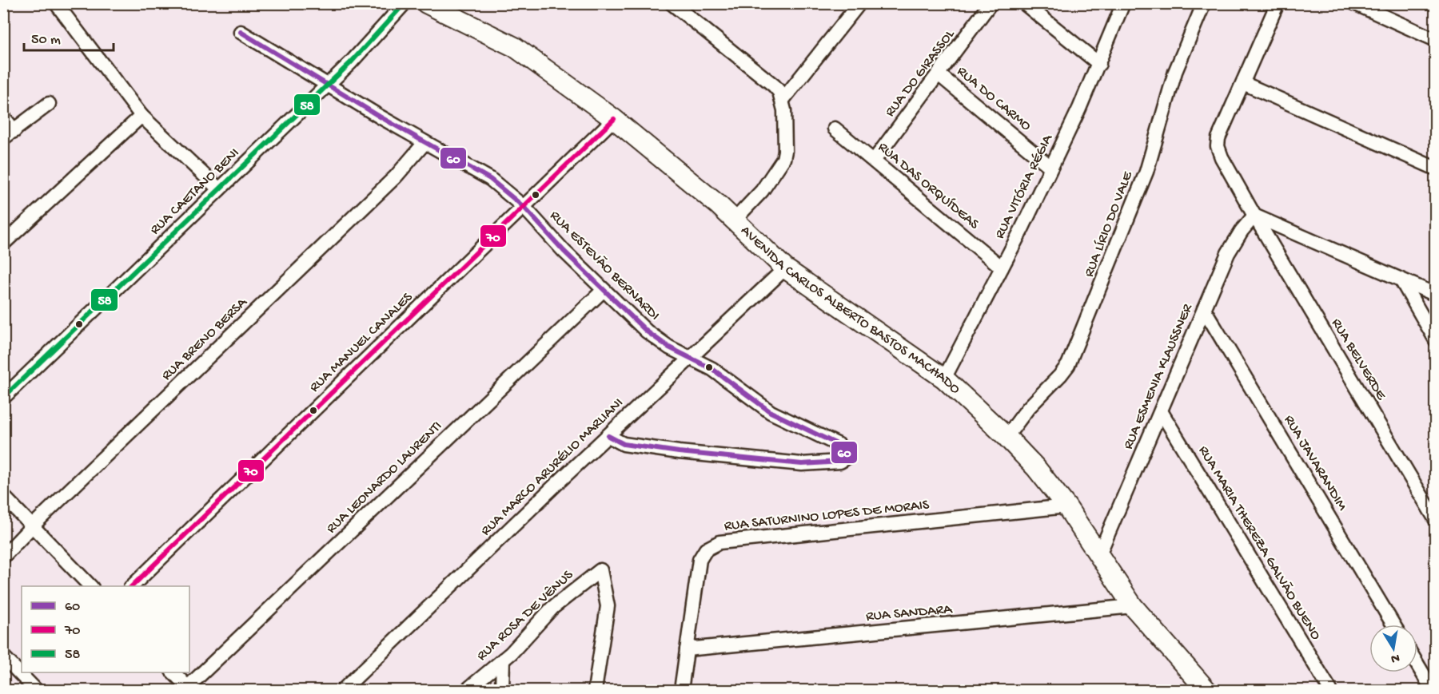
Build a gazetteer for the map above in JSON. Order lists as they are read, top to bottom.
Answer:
{
  "streets": {
    "street": [
      "RUA DO GIRASSOL",
      "RUA DO CARMO",
      "RUA DAS ORQUÍDEAS",
      "RUA VITÓRIA RÉGIA",
      "RUA CAETANO BENI",
      "RUA LÍRIO DO VALE",
      "RUA ESTEVÃO BERNARDI",
      "AVENIDA CARLOS ALBERTO BASTOS MACHADO",
      "RUA BRENO BERSA",
      "RUA MANUEL CANALES",
      "RUA BELVERDE",
      "RUA ESMENIA KLAUSSNER",
      "RUA JAVARANDIM",
      "RUA MARCO ARURÉLIO MARLIANI",
      "RUA LEONARDO LAURENTI",
      "RUA SATURNINO LOPES DE MORAIS",
      "RUA MARIA THEREZA GALVÃO BUENO",
      "RUA SANDARA",
      "RUA ROSA DE VÊNUS"
    ]
  },
  "crossings": [
    ["RUA DO GIRASSOL", "RUA DO CARMO"],
    ["RUA DO GIRASSOL", "RUA DAS ORQUÍDEAS"],
    ["RUA DO CARMO", "RUA VITÓRIA RÉGIA"],
    ["RUA DAS ORQUÍDEAS", "RUA VITÓRIA RÉGIA"],
    ["RUA VITÓRIA RÉGIA", "AVENIDA CARLOS ALBERTO BASTOS MACHADO"],
    ["RUA CAETANO BENI", "RUA ESTEVÃO BERNARDI"],
    ["RUA LÍRIO DO VALE", "AVENIDA CARLOS ALBERTO BASTOS MACHADO"],
    ["RUA ESTEVÃO BERNARDI", "RUA BRENO BERSA"],
    ["RUA ESTEVÃO BERNARDI", "RUA MANUEL CANALES"],
    ["RUA ESTEVÃO BERNARDI", "RUA MARCO ARURÉLIO MARLIANI"],
    ["RUA ESTEVÃO BERNARDI", "RUA LEONARDO LAURENTI"],
    ["AVENIDA CARLOS ALBERTO BASTOS MACHADO", "RUA MANUEL CANALES"],
    ["AVENIDA CARLOS ALBERTO BASTOS MACHADO", "RUA ESMENIA KLAUSSNER"],
    ["AVENIDA CARLOS ALBERTO BASTOS MACHADO", "RUA MARCO ARURÉLIO MARLIANI"],
    ["AVENIDA CARLOS ALBERTO BASTOS MACHADO", "RUA SATURNINO LOPES DE MORAIS"],
    ["AVENIDA CARLOS ALBERTO BASTOS MACHADO", "RUA SANDARA"],
    ["RUA BELVERDE", "RUA ESMENIA KLAUSSNER"],
    ["RUA ESMENIA KLAUSSNER", "RUA JAVARANDIM"],
    ["RUA ESMENIA KLAUSSNER", "RUA MARIA THEREZA GALVÃO BUENO"],
    ["RUA SATURNINO LOPES DE MORAIS", "RUA SANDARA"]
  ],
  "lines": ["transit line 58", "transit line 60", "transit line 70"],
  "legend": ["60", "70", "58"],
  "scale_bar": "50 m",
  "north": "bottom"
}
